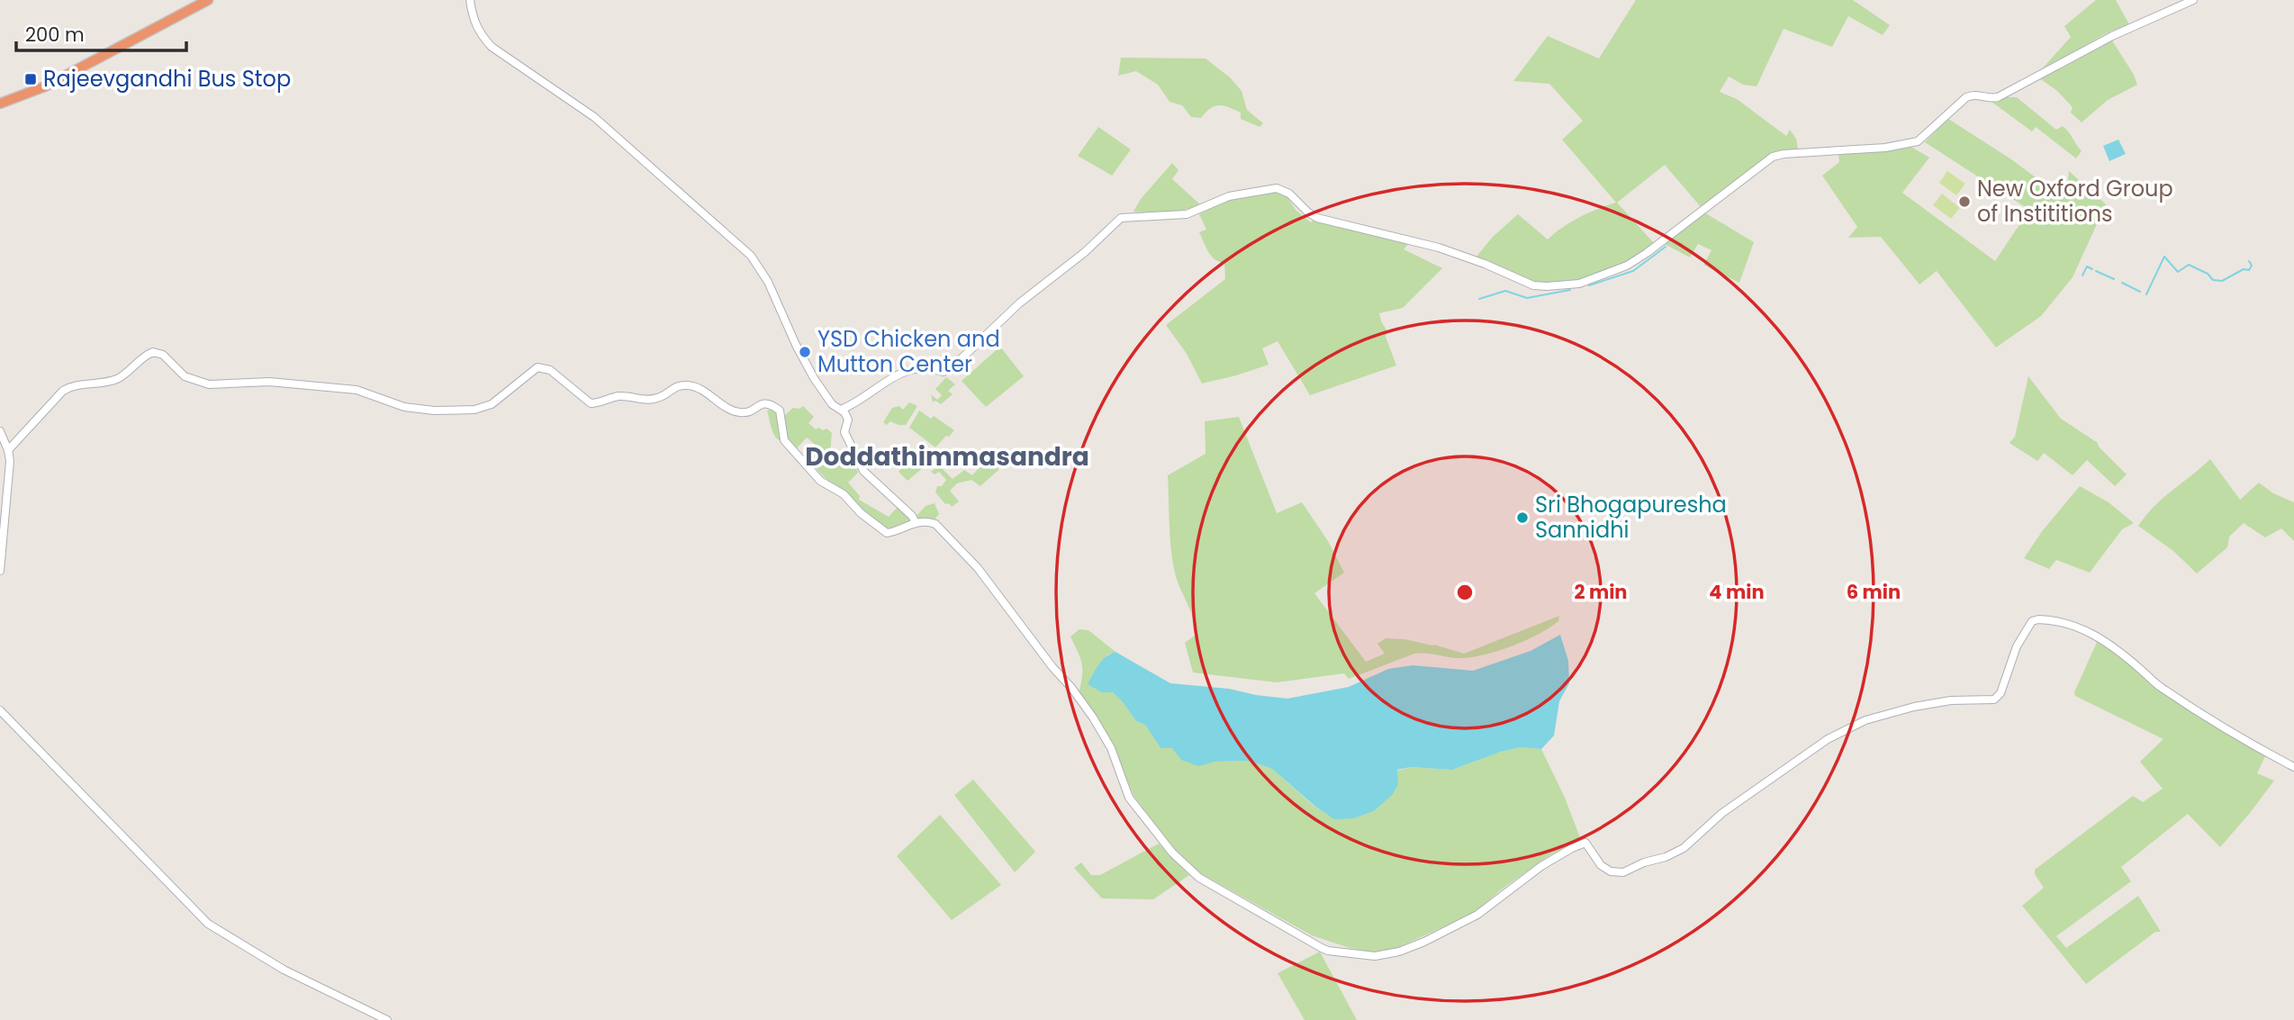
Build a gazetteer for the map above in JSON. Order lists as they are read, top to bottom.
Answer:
{
  "districts": ["Doddathimmasandra"],
  "places": {
    "transit": ["Rajeevgandhi Bus Stop"],
    "other": ["New Oxford Group of Instititions", "YSD Chicken and Mutton Center", "Sri Bhogapuresha Sannidhi"]
  },
  "scale_bar": "200 m",
  "rings": ["2 min", "4 min", "6 min"]
}
